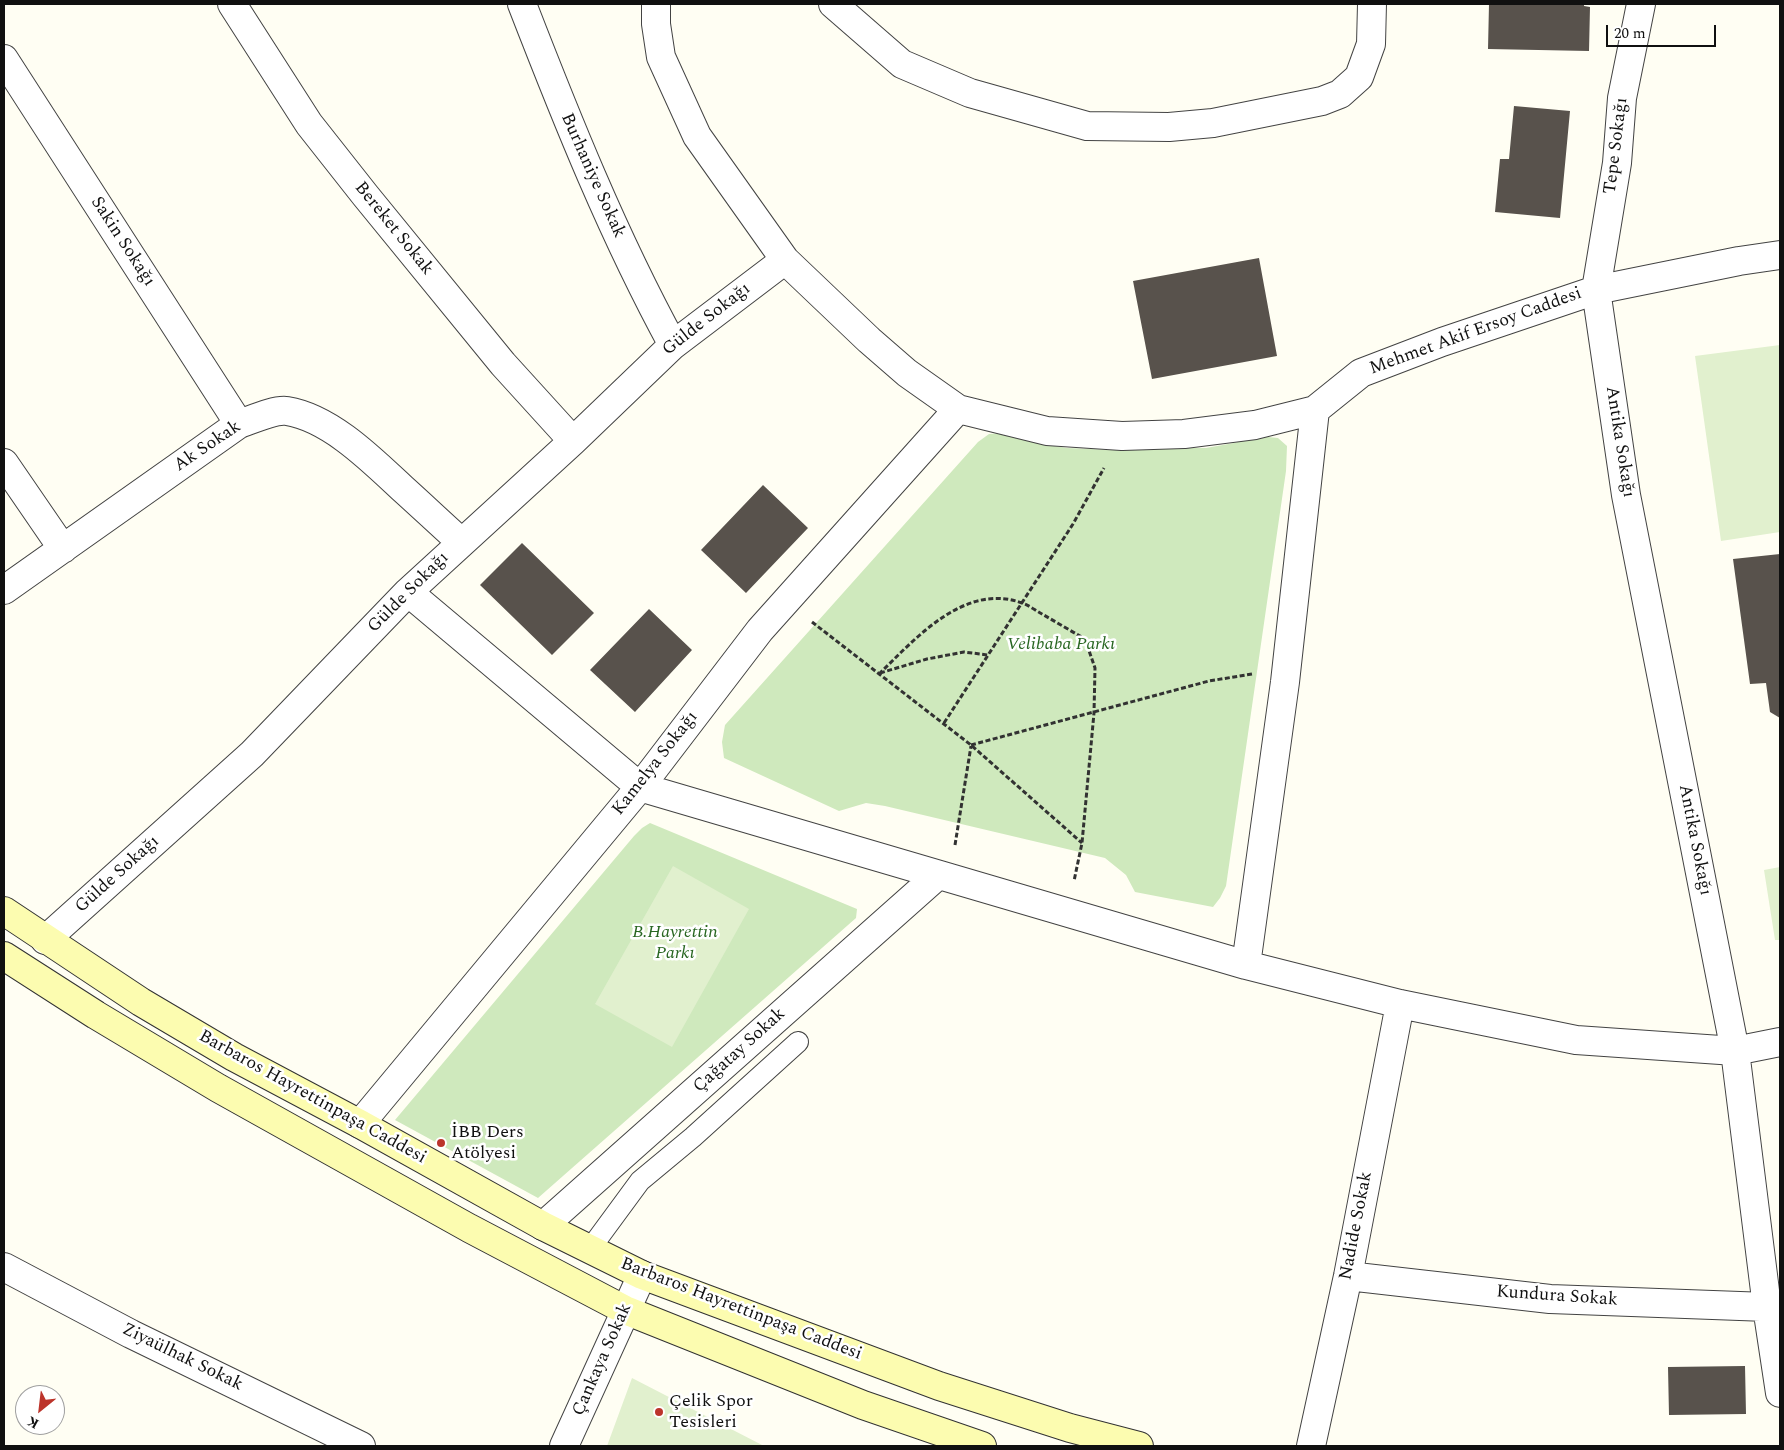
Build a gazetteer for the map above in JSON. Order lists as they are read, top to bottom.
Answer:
{
  "streets": {
    "street": [
      "Tepe Sokağı",
      "Burhaniye Sokak",
      "Bereket Sokak",
      "Sakin Sokağı",
      "Gülde Sokağı",
      "Mehmet Akif Ersoy Caddesi",
      "Antika Sokağı",
      "Ak Sokak",
      "Kamelya Sokağı",
      "Çağatay Sokak",
      "Barbaros Hayrettinpaşa Caddesi",
      "Nadide Sokak",
      "Kundura Sokak",
      "Ziyaülhak Sokak",
      "Çankaya Sokak"
    ]
  },
  "crossings": [
    ["Tepe Sokağı", "Mehmet Akif Ersoy Caddesi"],
    ["Tepe Sokağı", "Antika Sokağı"],
    ["Burhaniye Sokak", "Gülde Sokağı"],
    ["Bereket Sokak", "Gülde Sokağı"],
    ["Sakin Sokağı", "Ak Sokak"],
    ["Gülde Sokağı", "Mehmet Akif Ersoy Caddesi"],
    ["Gülde Sokağı", "Ak Sokak"],
    ["Gülde Sokağı", "Barbaros Hayrettinpaşa Caddesi"],
    ["Mehmet Akif Ersoy Caddesi", "Antika Sokağı"],
    ["Mehmet Akif Ersoy Caddesi", "Kamelya Sokağı"],
    ["Antika Sokağı", "Kundura Sokak"],
    ["Kamelya Sokağı", "Barbaros Hayrettinpaşa Caddesi"],
    ["Çağatay Sokak", "Barbaros Hayrettinpaşa Caddesi"],
    ["Barbaros Hayrettinpaşa Caddesi", "Çankaya Sokak"],
    ["Nadide Sokak", "Kundura Sokak"]
  ],
  "parks": ["Velibaba Parkı", "B.Hayrettin Parkı"],
  "places": ["İBB Ders Atölyesi", "Çelik Spor Tesisleri"],
  "scale_bar": "20 m",
  "north": "bottom left"
}
